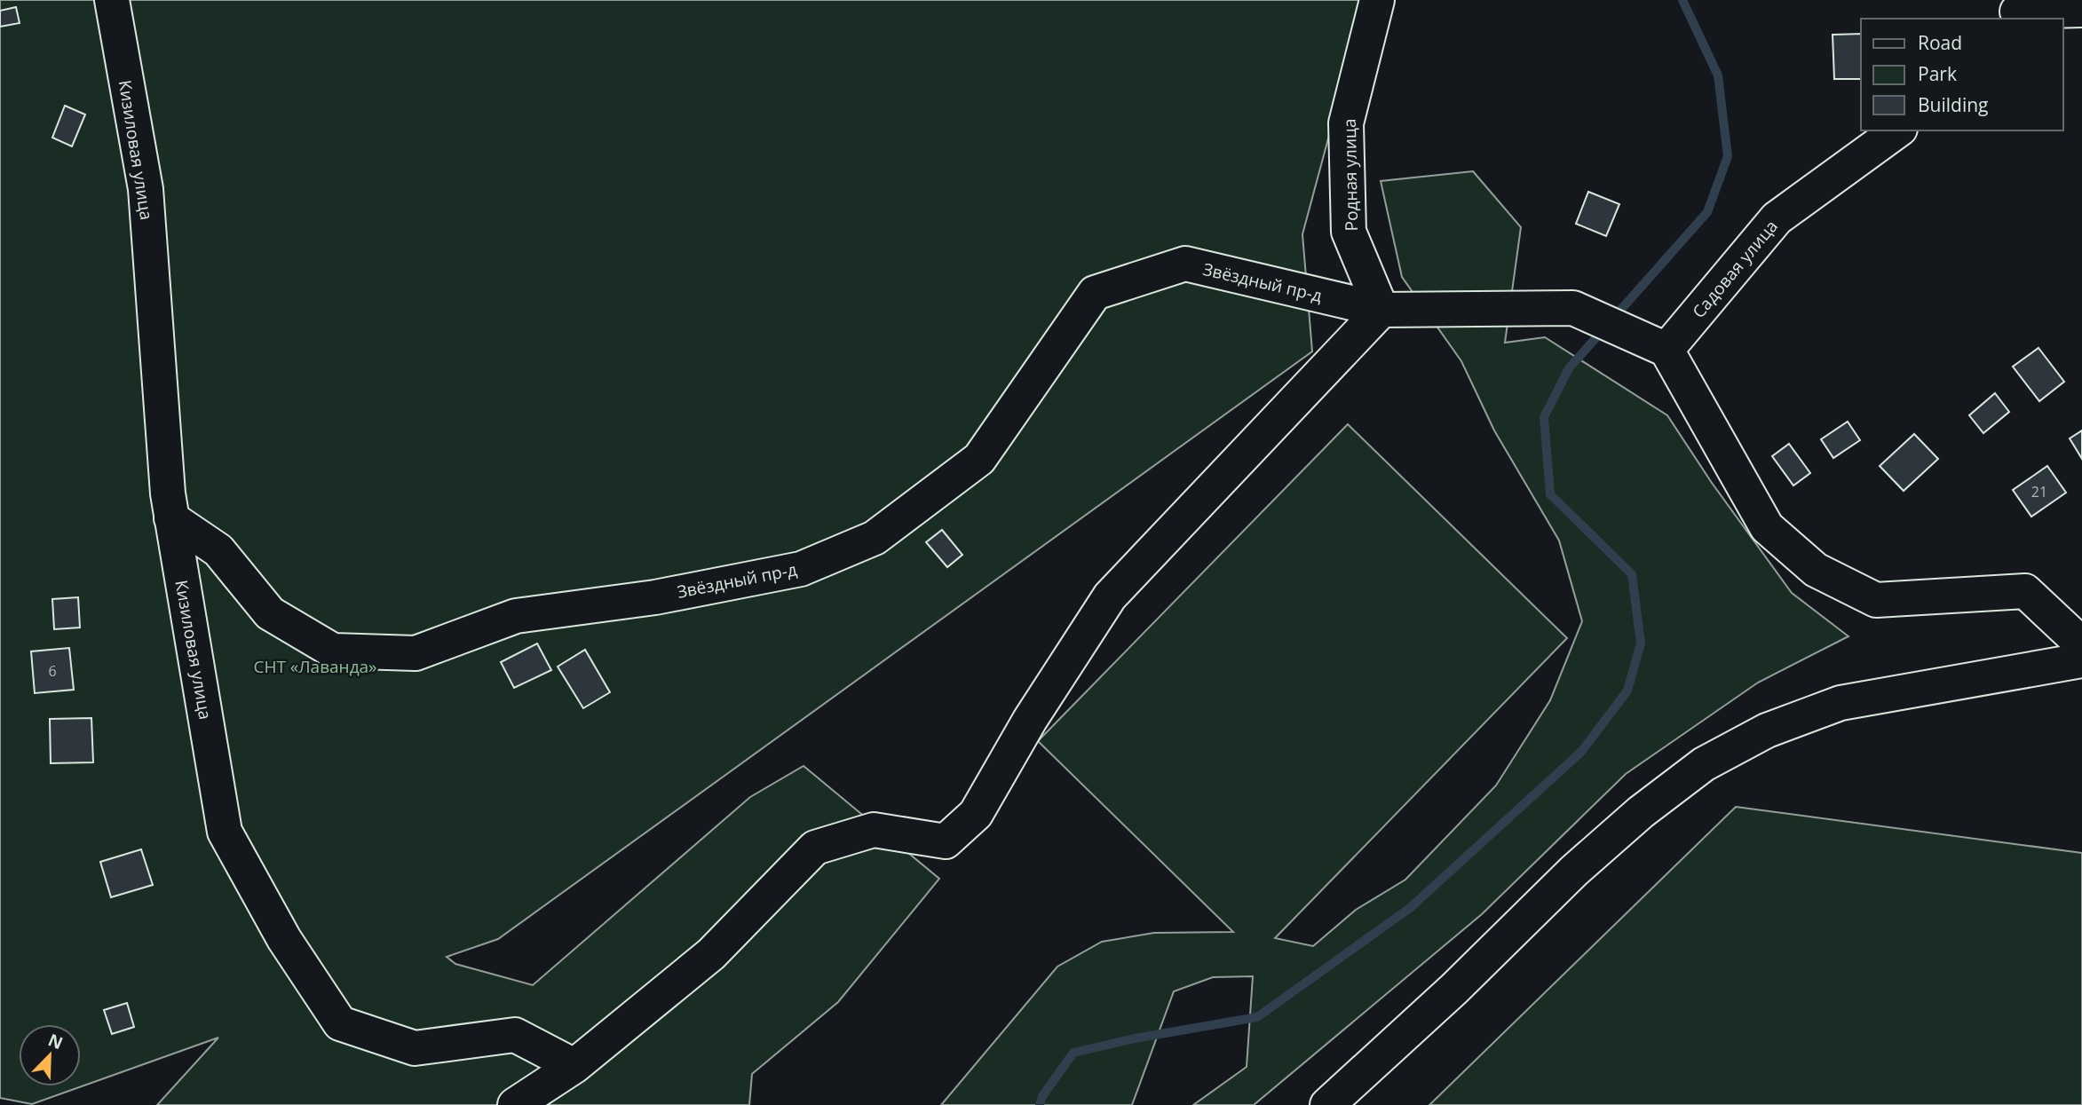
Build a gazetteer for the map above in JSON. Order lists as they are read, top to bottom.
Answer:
{
  "streets": {
    "street": [
      "Кизиловая улица",
      "Родная улица",
      "Садовая улица",
      "Звёздный пр-д"
    ]
  },
  "crossings": [
    ["Кизиловая улица", "Звёздный пр-д"],
    ["Родная улица", "Звёздный пр-д"],
    ["Садовая улица", "Звёздный пр-д"]
  ],
  "parks": ["СНТ «Лаванда»"],
  "house_numbers": ["21", "6"],
  "legend": ["Road", "Park", "Building"],
  "north": "top right"
}
